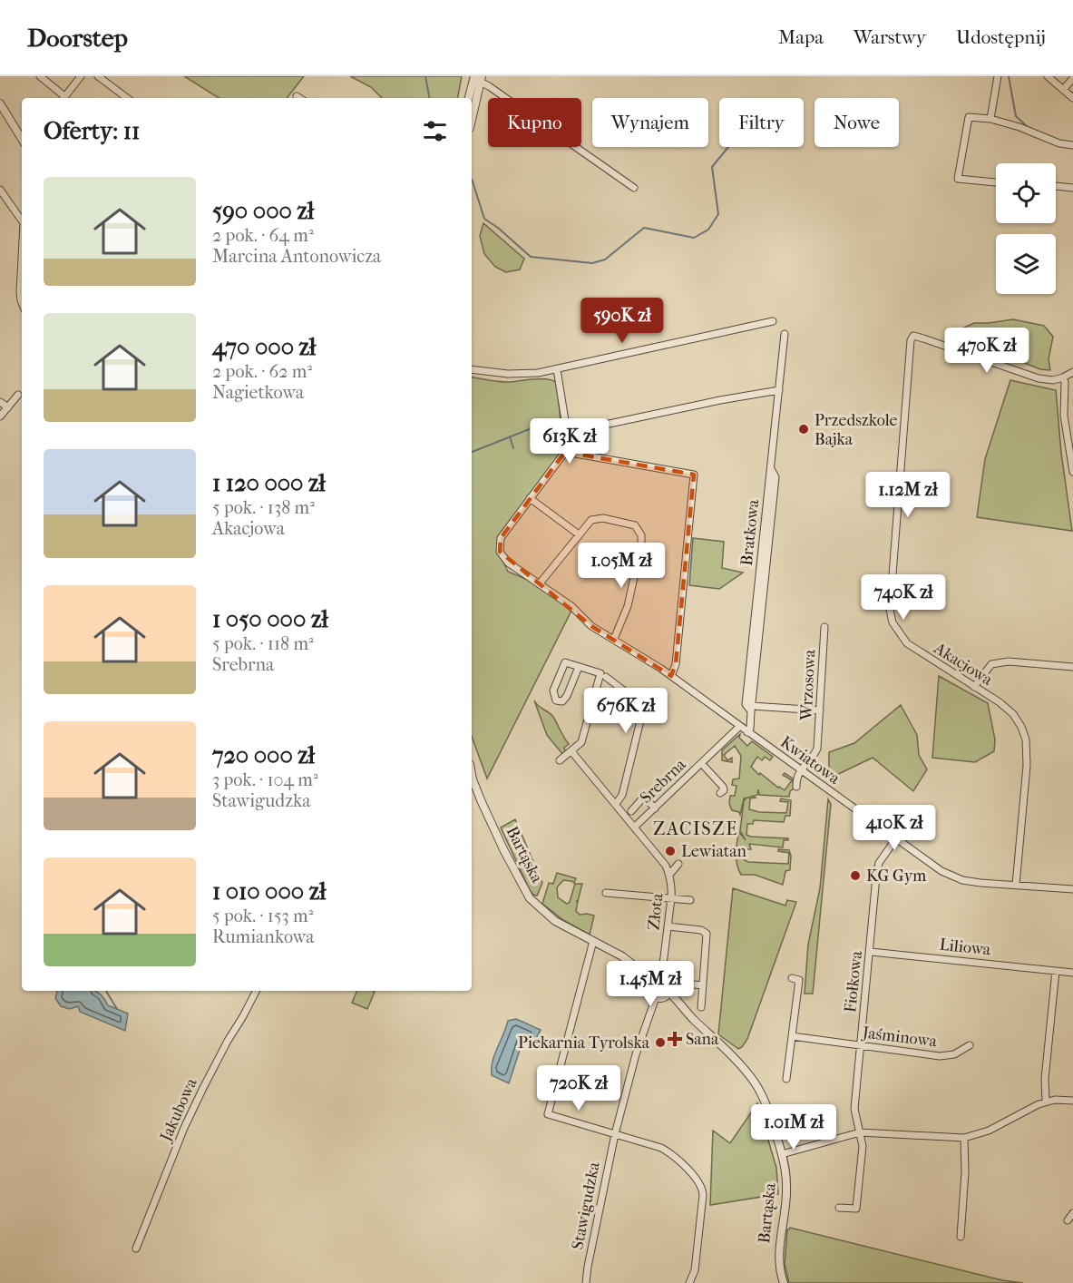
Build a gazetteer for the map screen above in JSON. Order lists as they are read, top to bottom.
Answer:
{
  "streets": {
    "street": [
      "Akacjowa",
      "Wrzosowa",
      "Kwiatowa",
      "Srebrna",
      "Bartąska",
      "Złota",
      "Liliowa",
      "Fiołkowa",
      "Jaśminowa",
      "Jakubowa",
      "Stawigudzka"
    ]
  },
  "crossings": [
    ["Akacjowa", "Kwiatowa"],
    ["Wrzosowa", "Kwiatowa"],
    ["Kwiatowa", "Srebrna"],
    ["Kwiatowa", "Fiołkowa"],
    ["Srebrna", "Złota"],
    ["Bartąska", "Złota"],
    ["Bartąska", "Stawigudzka"],
    ["Złota", "Stawigudzka"],
    ["Liliowa", "Fiołkowa"],
    ["Fiołkowa", "Jaśminowa"]
  ],
  "districts": ["ZACISZE"],
  "places": {
    "other": [
      "Przedszkole Bajka",
      "Lewiatan",
      "KG Gym",
      "Piekarnia Tyrolska"
    ],
    "health": ["Sana"]
  },
  "page": {
    "header": "Doorstep",
    "nav": ["Mapa", "Warstwy", "Udostępnij"],
    "chip": [
      "Kupno",
      "Wynajem",
      "Filtry",
      "Nowe"
    ],
    "heading": "Oferty: 11",
    "list": [
      {
        "name": "590 000 zł",
        "note": "2 pok. · 64 m² · Marcina Antonowicza"
      },
      {
        "name": "470 000 zł",
        "note": "2 pok. · 62 m² · Nagietkowa"
      },
      {
        "name": "1 120 000 zł",
        "note": "5 pok. · 138 m² · Akacjowa"
      },
      {
        "name": "1 050 000 zł",
        "note": "5 pok. · 118 m² · Srebrna"
      },
      {
        "name": "720 000 zł",
        "note": "3 pok. · 104 m² · Stawigudzka"
      },
      {
        "name": "1 010 000 zł",
        "note": "5 pok. · 153 m² · Rumiankowa"
      }
    ],
    "price": [
      "590K zł",
      "470K zł",
      "613K zł",
      "1.12M zł",
      "1.05M zł",
      "740K zł",
      "676K zł",
      "410K zł",
      "1.45M zł",
      "720K zł",
      "1.01M zł"
    ]
  }
}
